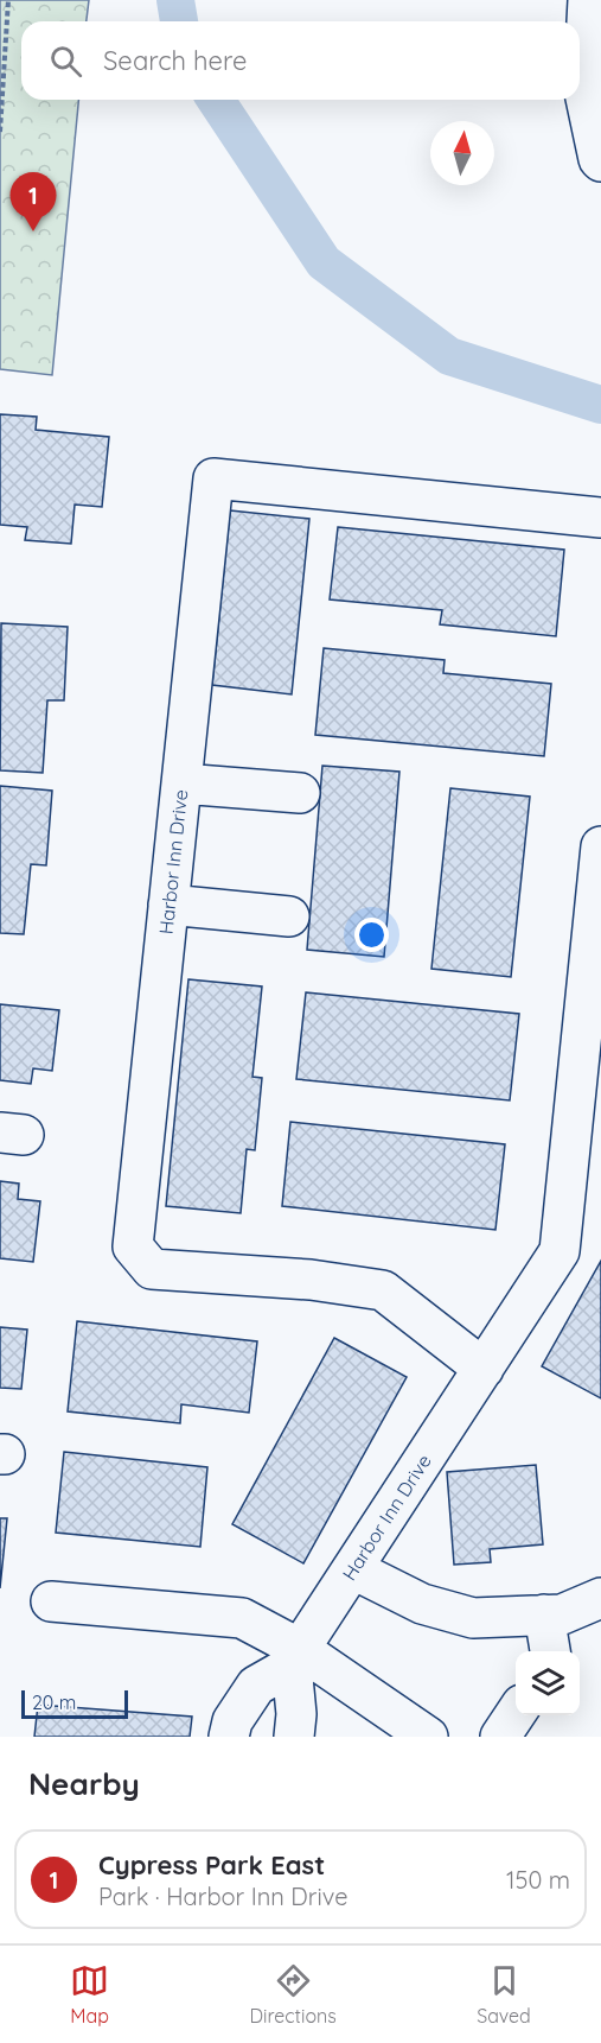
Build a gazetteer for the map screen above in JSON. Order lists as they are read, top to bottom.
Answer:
{
  "streets": {
    "street": ["Harbor Inn Drive"]
  },
  "scale_bar": "20 m",
  "north": "top",
  "page": {
    "search": "Search here",
    "pins": "1",
    "scale": "20 m",
    "heading": "Nearby",
    "list": [
      {
        "mark": "1",
        "name": "Cypress Park East",
        "note": "Park · Harbor Inn Drive",
        "value": "150 m"
      }
    ],
    "nav": ["Map", "Directions", "Saved"]
  }
}
